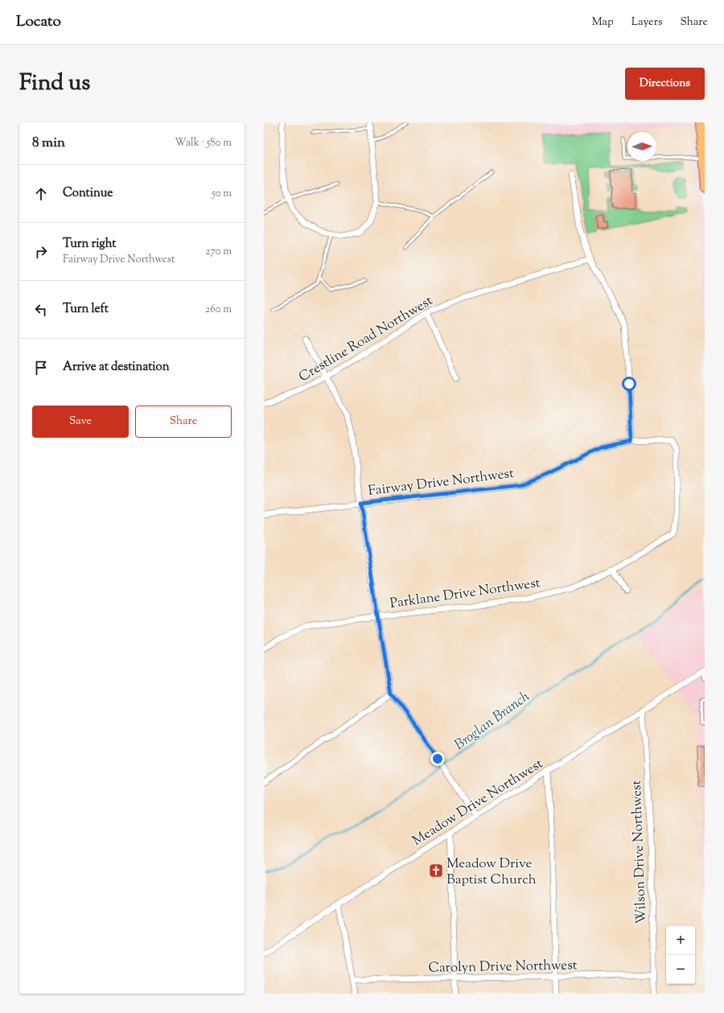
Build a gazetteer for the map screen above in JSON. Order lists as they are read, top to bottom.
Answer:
{
  "streets": {
    "street": [
      "Crestline Road Northwest",
      "Fairway Drive Northwest",
      "Parklane Drive Northwest",
      "Meadow Drive Northwest",
      "Wilson Drive Northwest",
      "Carolyn Drive Northwest"
    ]
  },
  "crossings": [
    ["Fairway Drive Northwest", "Parklane Drive Northwest"],
    ["Meadow Drive Northwest", "Wilson Drive Northwest"],
    ["Wilson Drive Northwest", "Carolyn Drive Northwest"]
  ],
  "water": ["Broglan Branch"],
  "places": {
    "church": ["Meadow Drive Baptist Church"]
  },
  "north": "right",
  "page": {
    "header": "Locato",
    "nav": ["Map", "Layers", "Share"],
    "title": "Find us",
    "buttons": [
      "Directions",
      ["Save", "Share"]
    ],
    "heading": ["8 min", "Walk · 580 m"],
    "list": [
      ["Continue", "50 m"],
      ["Turn right", "Fairway Drive Northwest", "270 m"],
      ["Turn left", "260 m"],
      "Arrive at destination"
    ],
    "map_buttons": ["+", "−"]
  }
}
